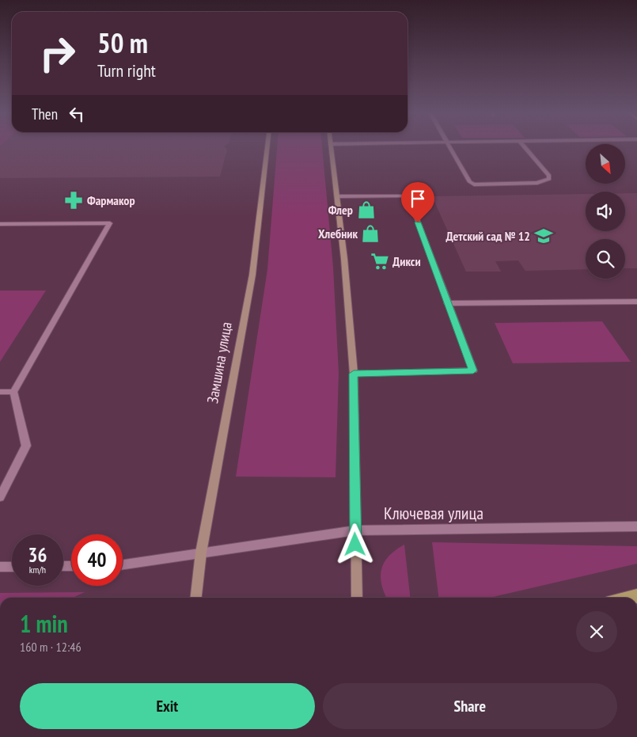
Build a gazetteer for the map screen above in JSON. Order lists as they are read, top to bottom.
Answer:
{
  "streets": {
    "street": ["Замшина улица", "Ключевая улица"]
  },
  "crossings": [
    ["Замшина улица", "Ключевая улица"]
  ],
  "places": {
    "pharmacy": ["Фармакор"],
    "shop": ["Флер", "Хлебник"],
    "school or university": ["Детский сад № 12"],
    "supermarket": ["Дикси"]
  },
  "north": "bottom right",
  "page": {
    "turn": ["50 m", "Turn right"],
    "then": "Then",
    "speed": "36 km/h",
    "limit": "40",
    "heading": ["1 min", "160 m · 12:46"],
    "buttons": ["Exit", "Share"]
  }
}
